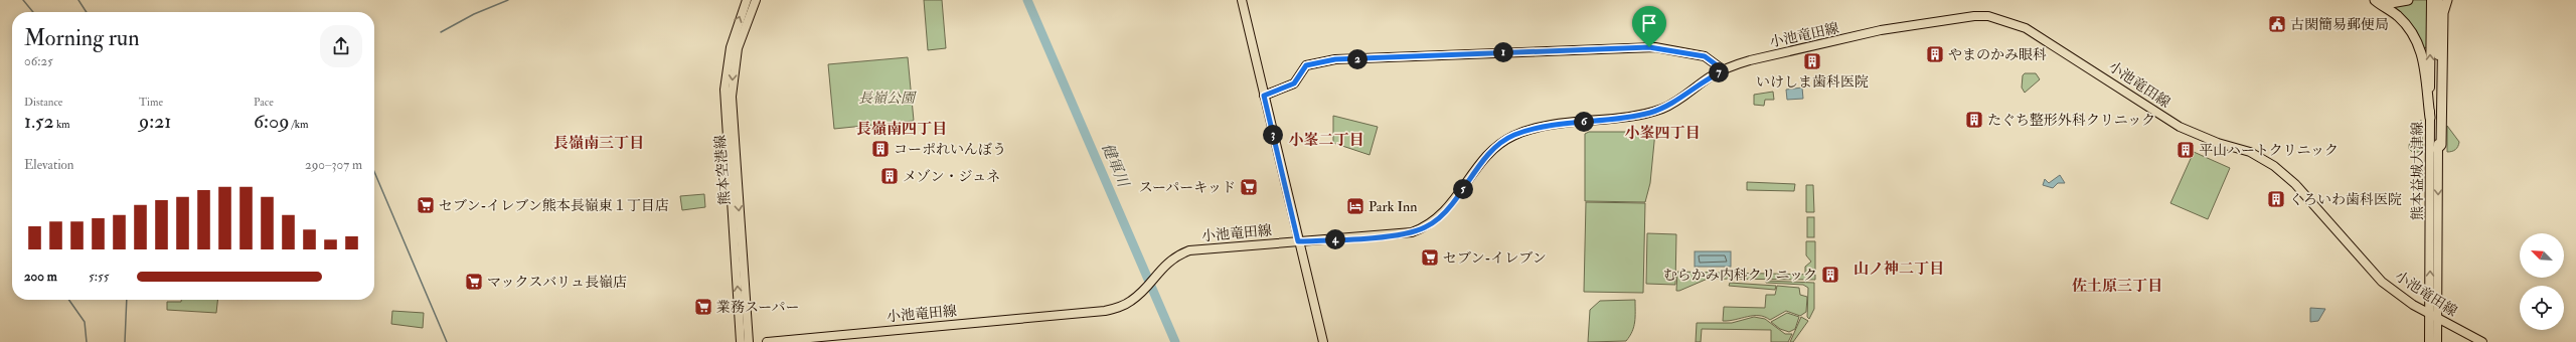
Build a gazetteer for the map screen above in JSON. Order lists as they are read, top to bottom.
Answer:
{
  "streets": {
    "main road": ["小池竜田線", "熊本空港線", "熊本益城大津線"]
  },
  "crossings": [
    ["小池竜田線", "熊本益城大津線"]
  ],
  "districts": [
    "長嶺南四丁目",
    "小峯四丁目",
    "小峯二丁目",
    "長嶺南三丁目",
    "山ノ神二丁目",
    "佐土原三丁目"
  ],
  "water": ["健軍川"],
  "parks": ["長嶺公園"],
  "places": {
    "public building": ["古閑簡易郵便局"],
    "building": [
      "やまのかみ眼科",
      "いけしま歯科医院",
      "たぐち整形外科クリニック",
      "コーポれいんぼう",
      "平山ハートクリニック",
      "メゾン・ジュネ",
      "くろいわ歯科医院",
      "むらかみ内科クリニック"
    ],
    "supermarket": [
      "スーパーキッド",
      "セブン-イレブン熊本長嶺東１丁目店",
      "セブン-イレブン",
      "マックスバリュ長嶺店",
      "業務スーパー"
    ],
    "hotel": ["Park Inn"]
  },
  "north": "top left",
  "page": {
    "heading": ["Morning run", "06:25"],
    "pins": [
      "1",
      "2",
      "7",
      "6",
      "3",
      "5",
      "4"
    ],
    "stats": [
      ["Distance", "1.52 km"],
      ["Time", "9:21"],
      ["Pace", "6:09 /km"]
    ],
    "chart": ["Elevation", "290–307 m"],
    "list": [
      {
        "name": "200 m",
        "note": "5:55"
      }
    ]
  }
}
